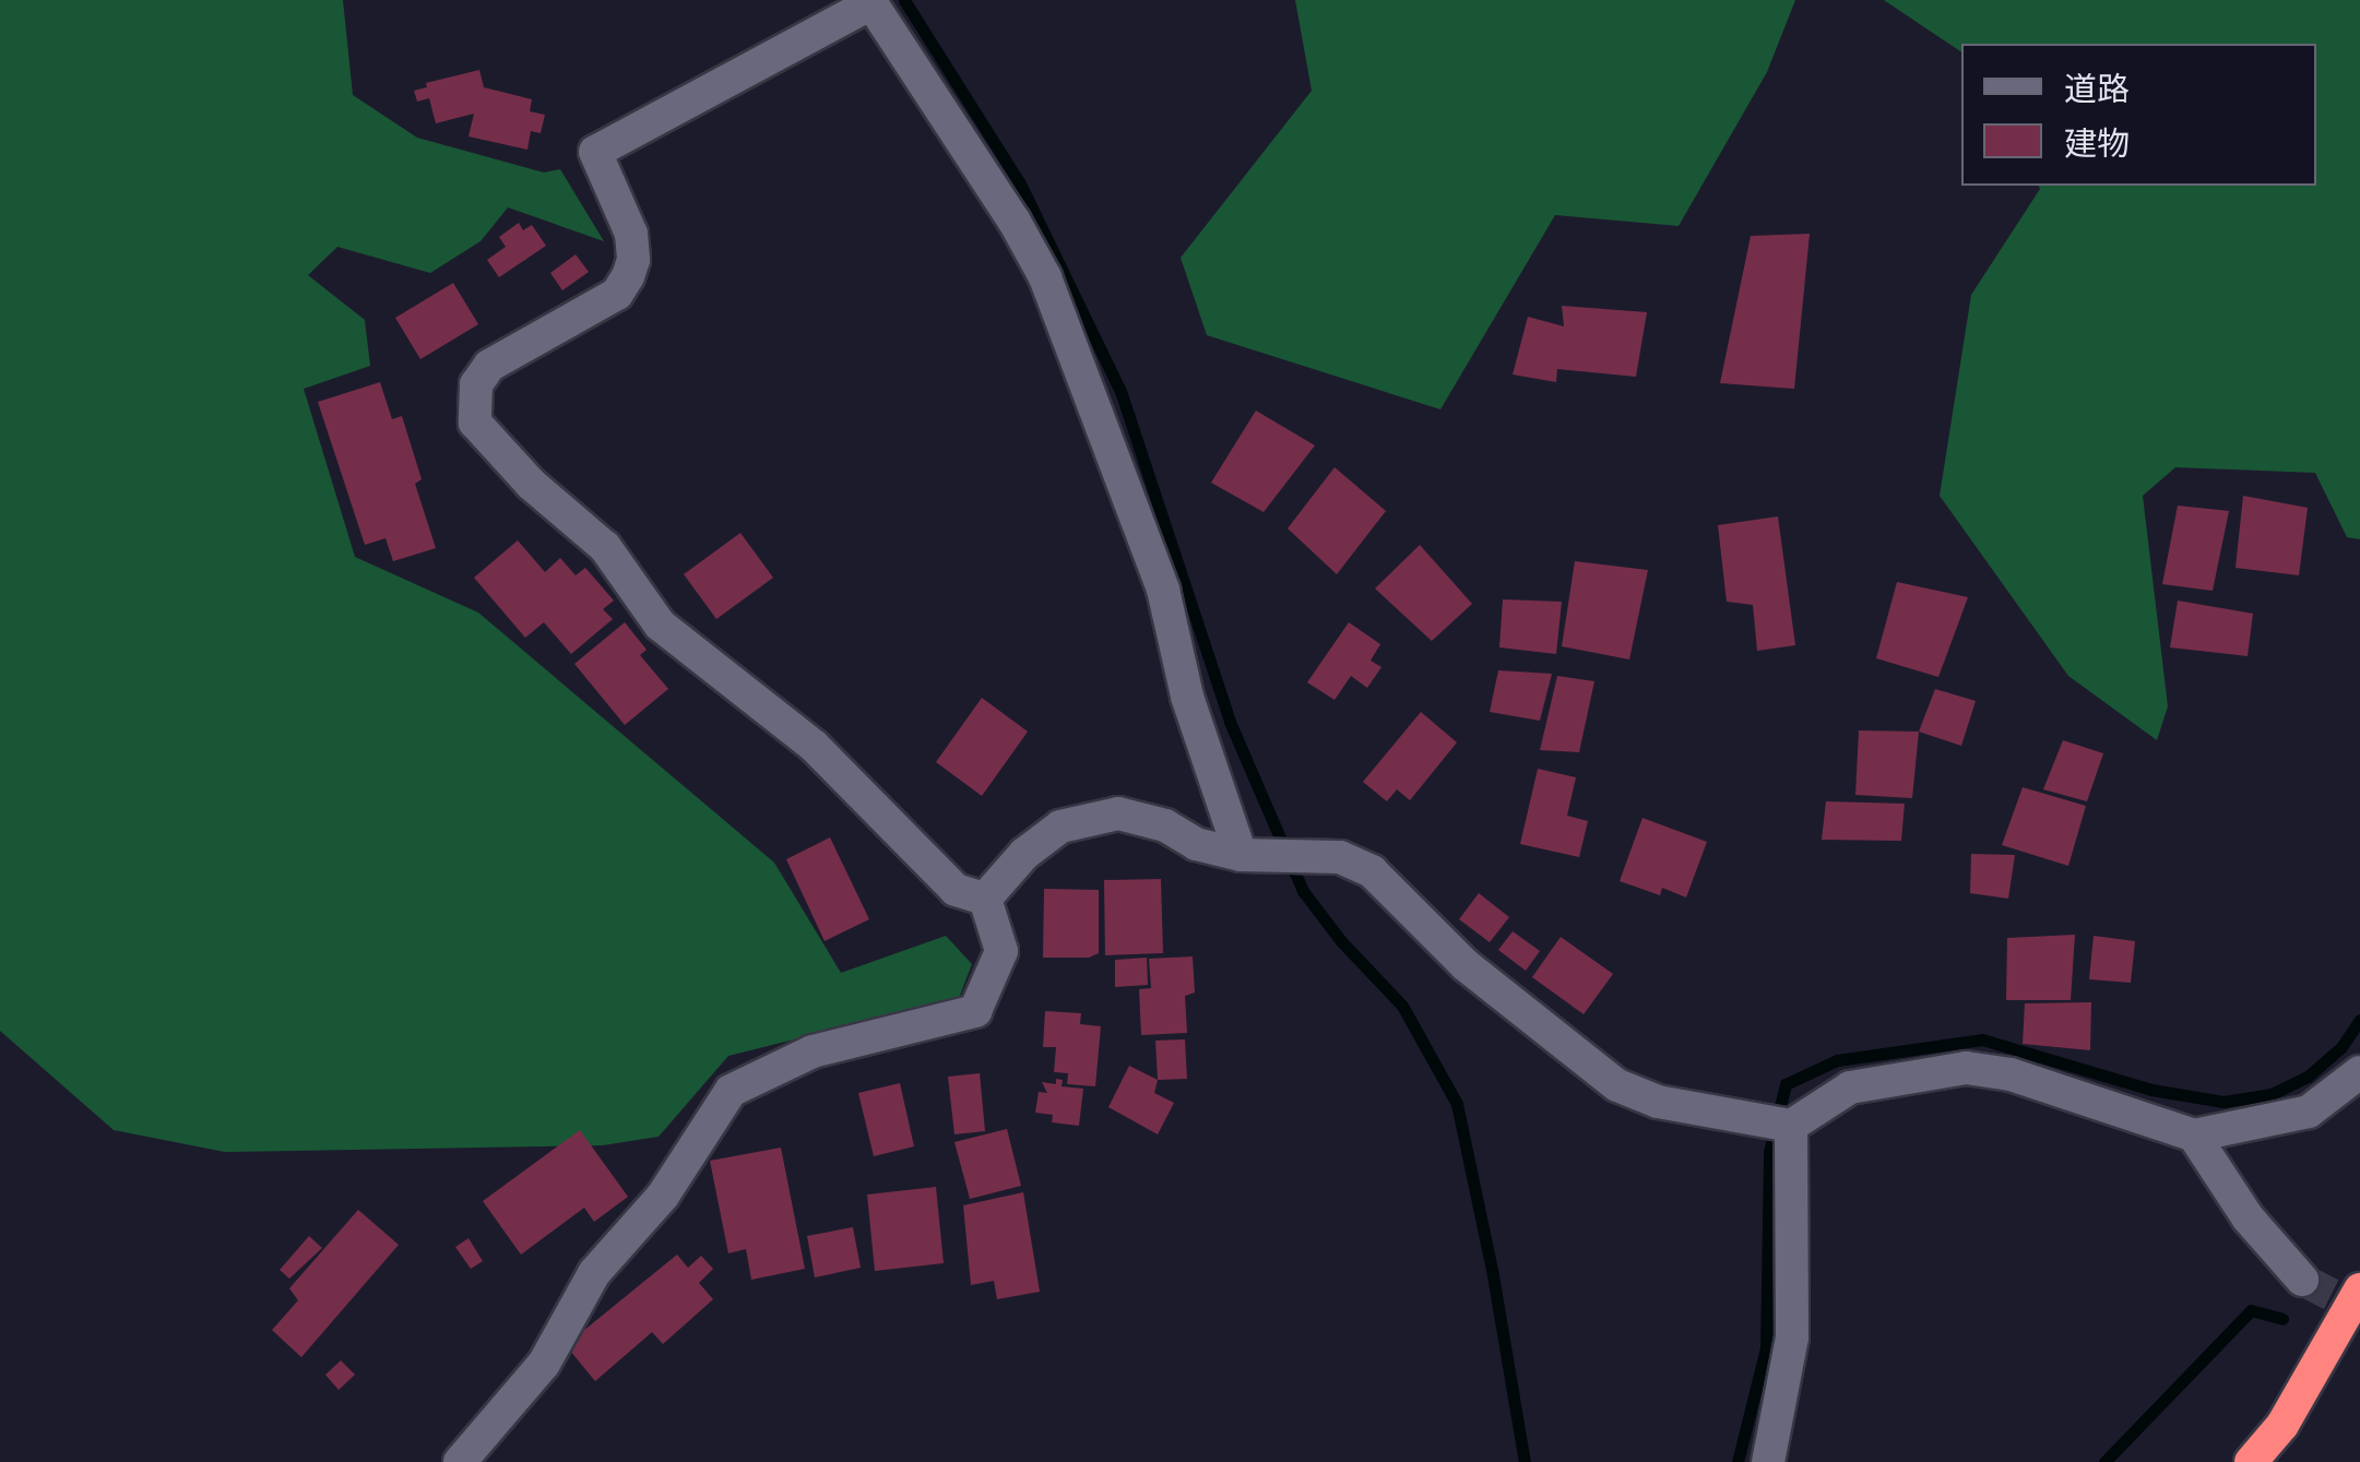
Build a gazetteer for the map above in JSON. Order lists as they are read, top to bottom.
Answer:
{
  "legend": ["道路", "建物"]
}
